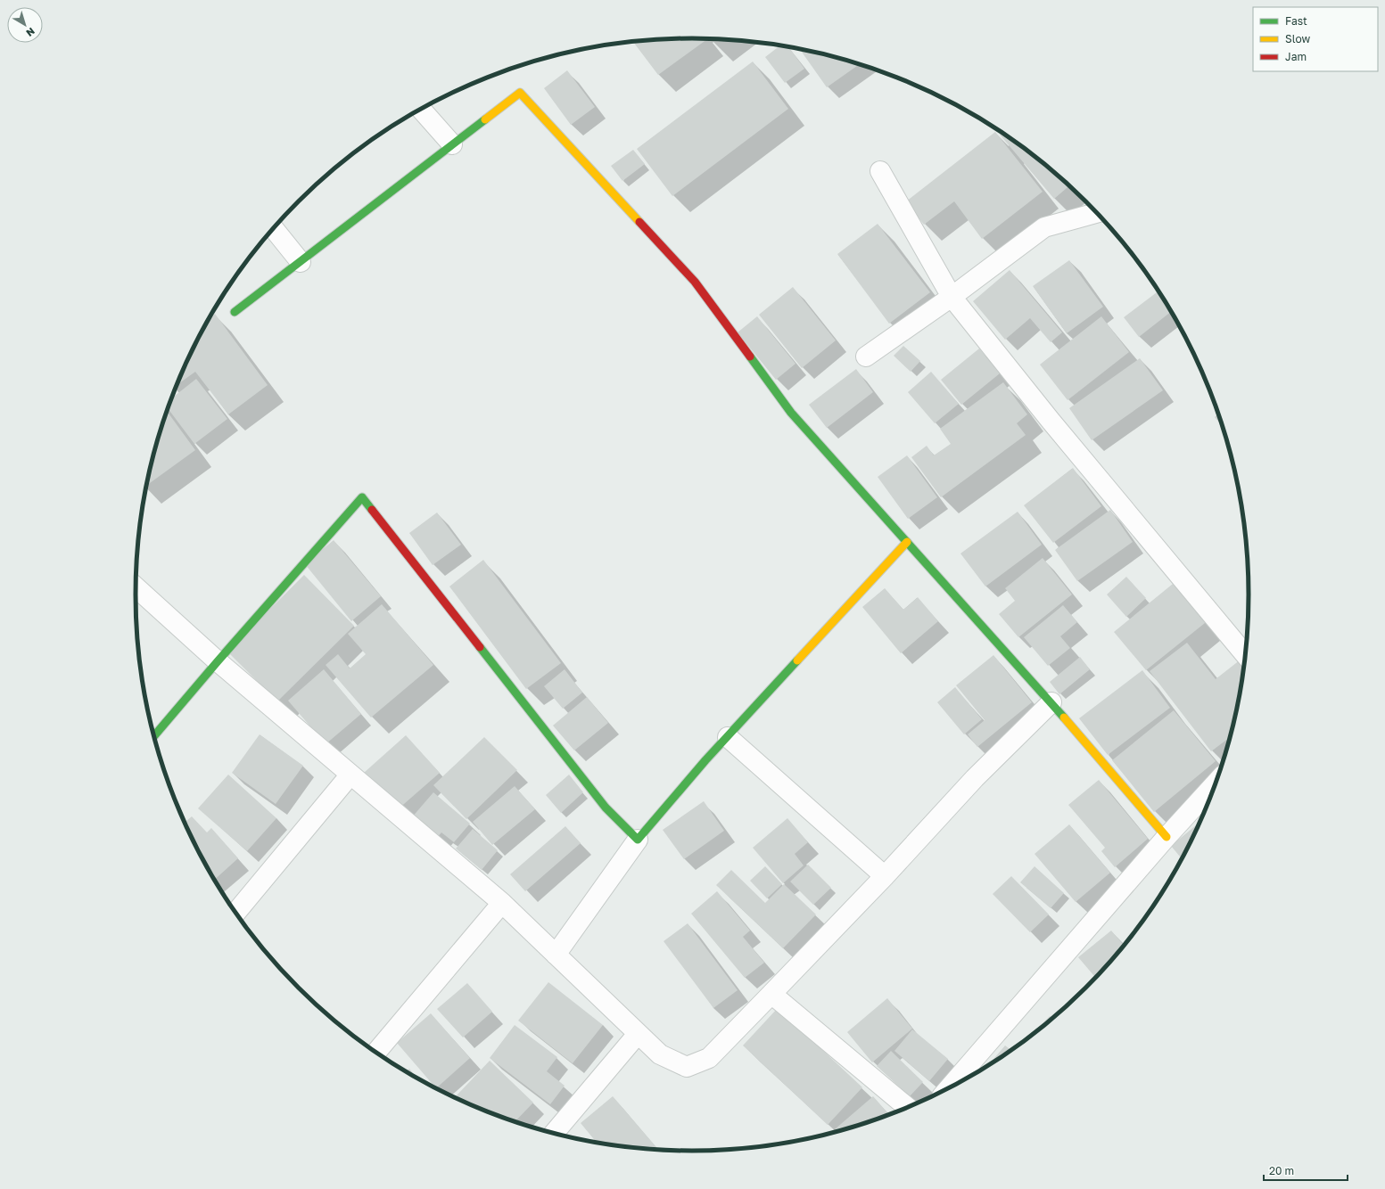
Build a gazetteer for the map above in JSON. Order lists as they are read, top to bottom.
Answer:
{
  "legend": ["Fast", "Slow", "Jam"],
  "scale_bar": "20 m",
  "north": "bottom right"
}
